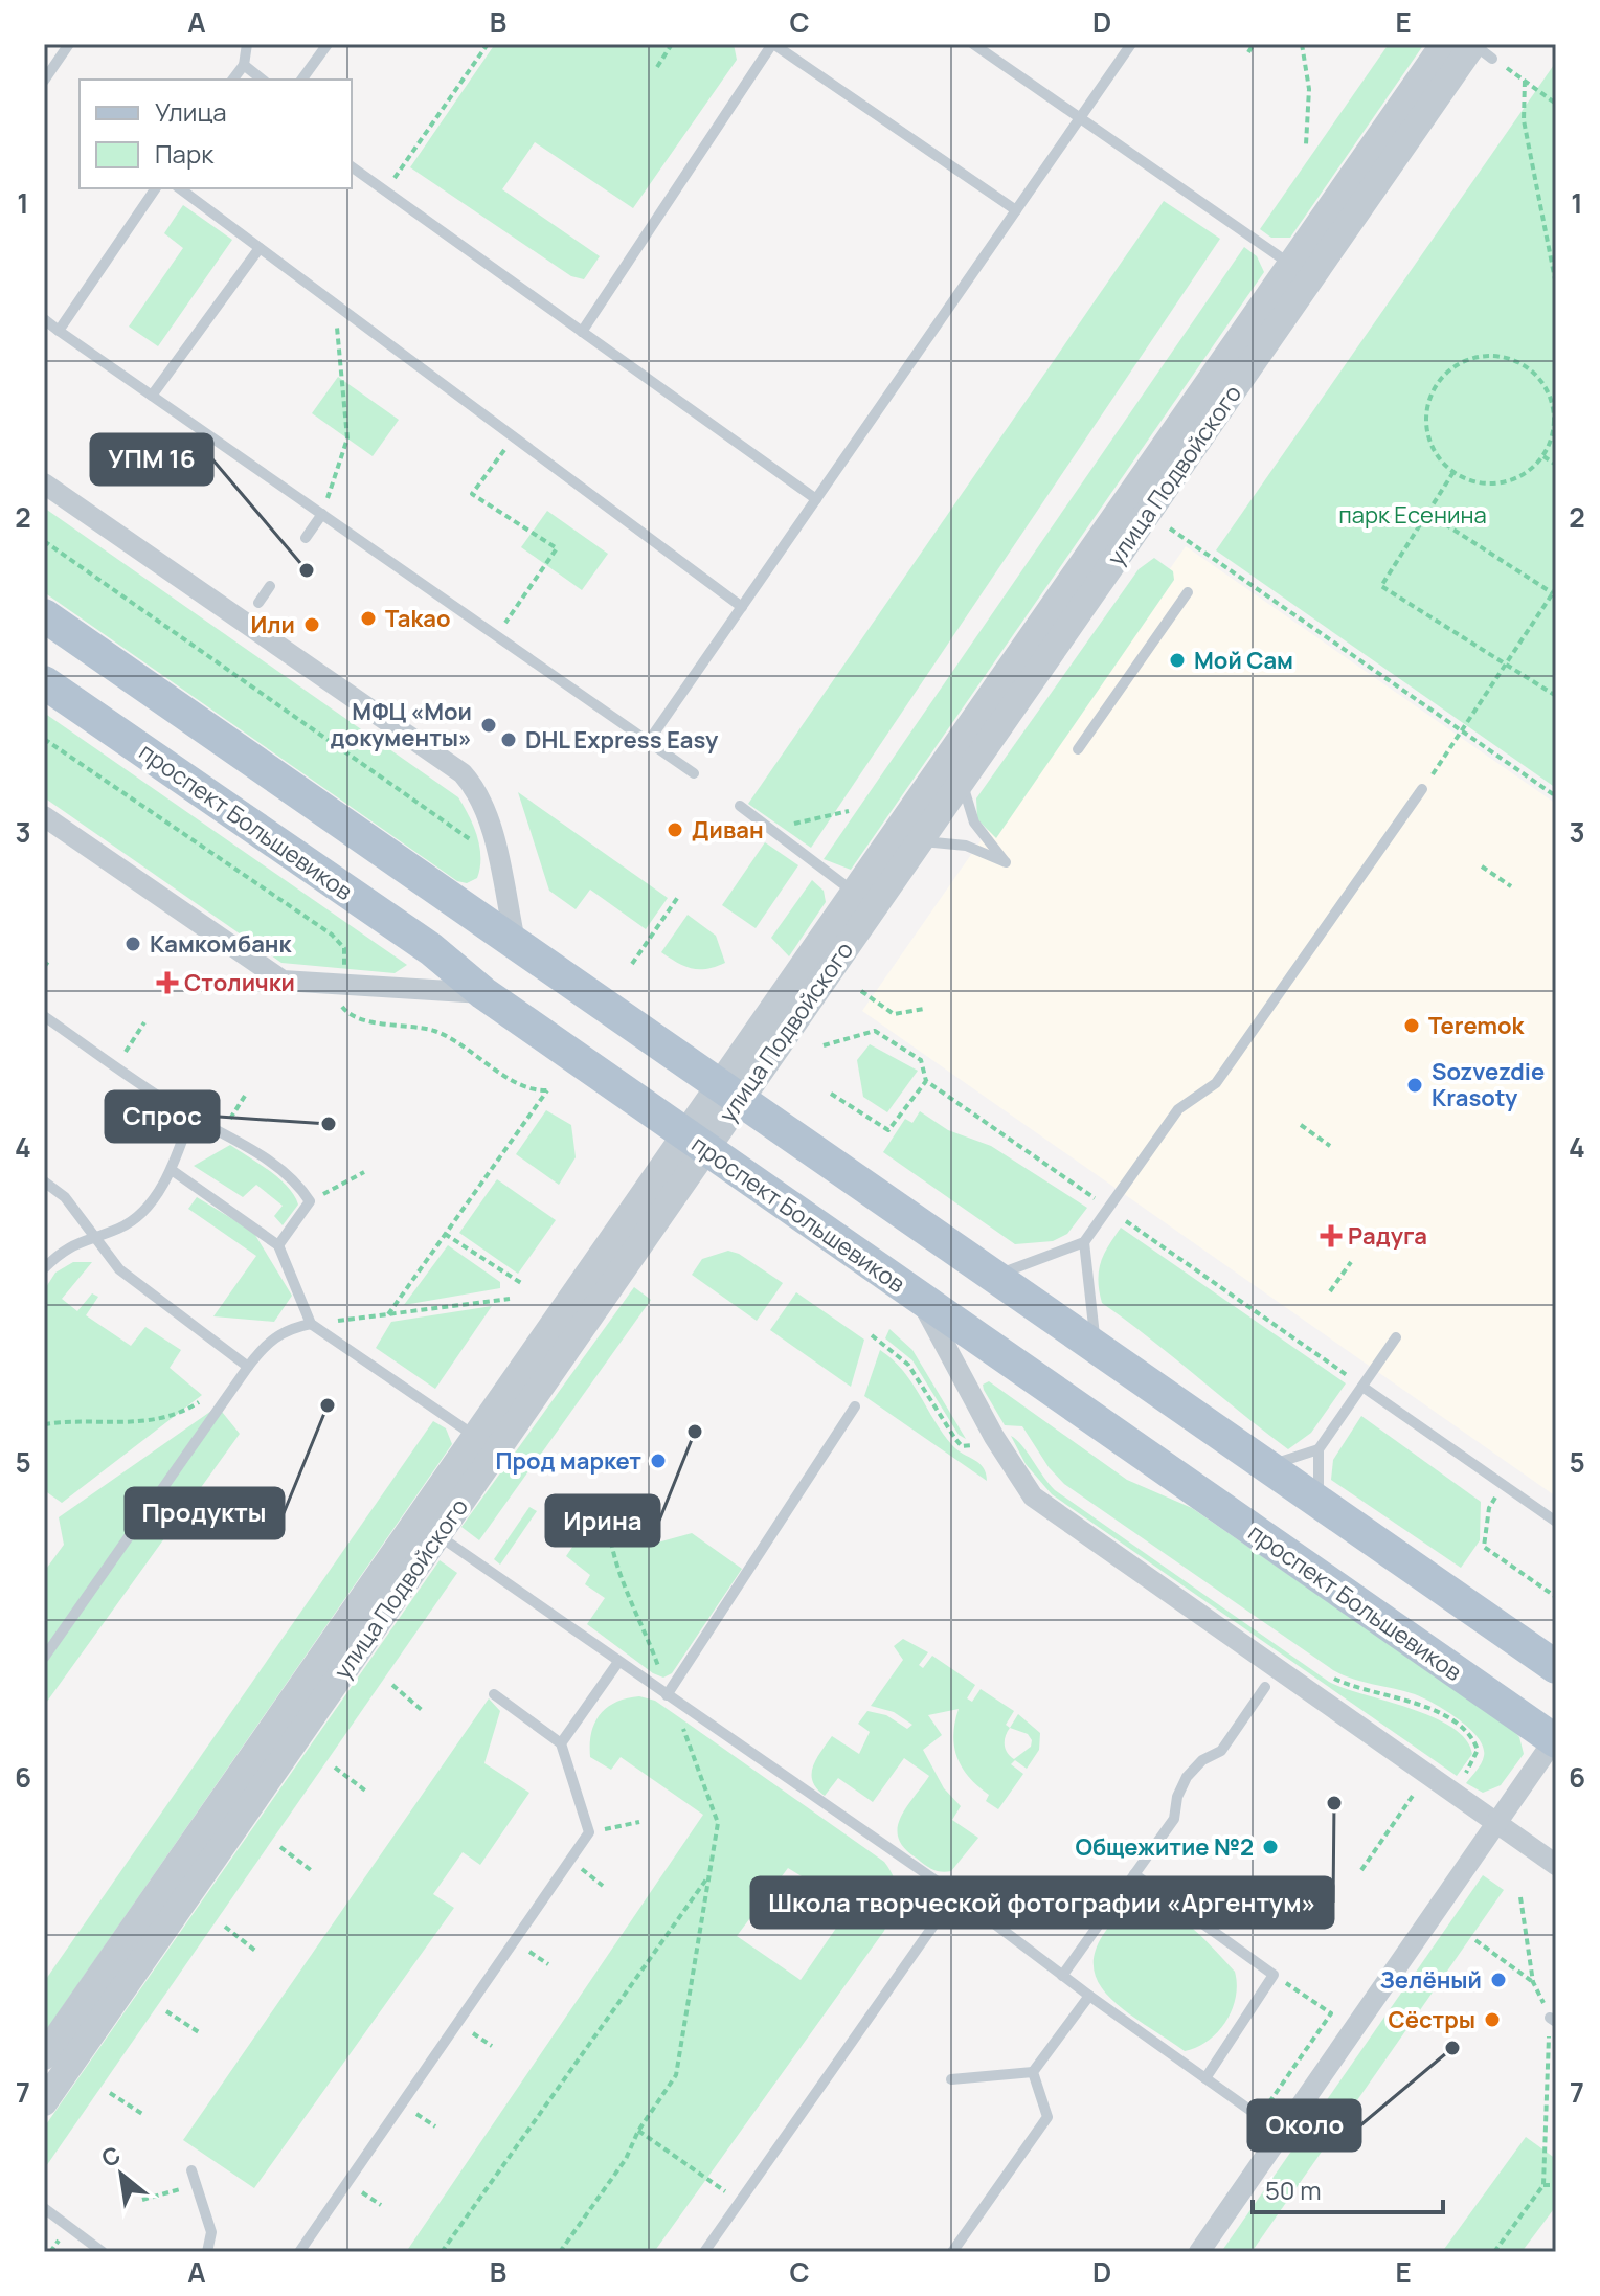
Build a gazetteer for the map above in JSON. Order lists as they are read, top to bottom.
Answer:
{
  "streets": {
    "main road": ["проспект Большевиков"],
    "street": ["улица Подвойского"]
  },
  "crossings": [
    ["улица Подвойского", "проспект Большевиков"]
  ],
  "parks": ["парк Есенина"],
  "places": {
    "other": [
      "УПМ 16",
      "Takao",
      "Или",
      "Мой Сам",
      "МФЦ «Мои документы»",
      "DHL Express Easy",
      "Диван",
      "Камкомбанк",
      "Teremok",
      "Sozvezdie Krasoty",
      "Спрос",
      "Продукты",
      "Ирина",
      "Прод маркет",
      "Школа творческой фотографии «Аргентум»",
      "Общежитие №2",
      "Зелёный",
      "Сёстры",
      "Около"
    ],
    "health": ["Столички", "Радуга"]
  },
  "legend": ["Улица", "Парк"],
  "scale_bar": "50 m",
  "north": "top left",
  "grid": {
    "columns": [
      "A",
      "B",
      "C",
      "D",
      "E"
    ],
    "rows": [
      "1",
      "2",
      "3",
      "4",
      "5",
      "6",
      "7"
    ]
  }
}
